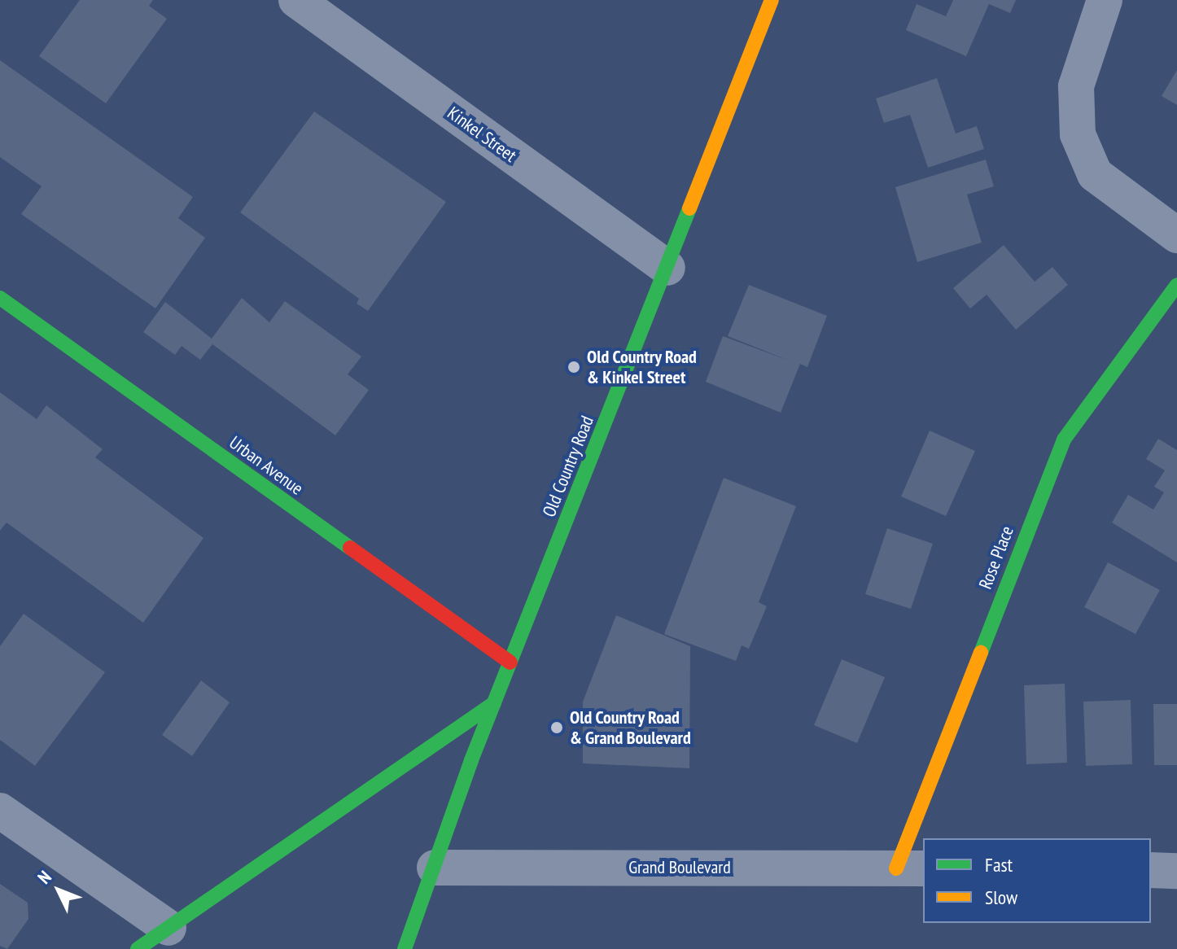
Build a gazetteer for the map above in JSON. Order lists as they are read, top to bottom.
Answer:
{
  "streets": {
    "street": [
      "Kinkel Street",
      "Urban Avenue",
      "Old Country Road",
      "Rose Place",
      "Grand Boulevard"
    ]
  },
  "crossings": [
    ["Kinkel Street", "Old Country Road"],
    ["Urban Avenue", "Old Country Road"],
    ["Old Country Road", "Grand Boulevard"],
    ["Rose Place", "Grand Boulevard"]
  ],
  "places": ["Old Country Road & Kinkel Street", "Old Country Road & Grand Boulevard"],
  "legend": ["Fast", "Slow"],
  "north": "top left"
}
